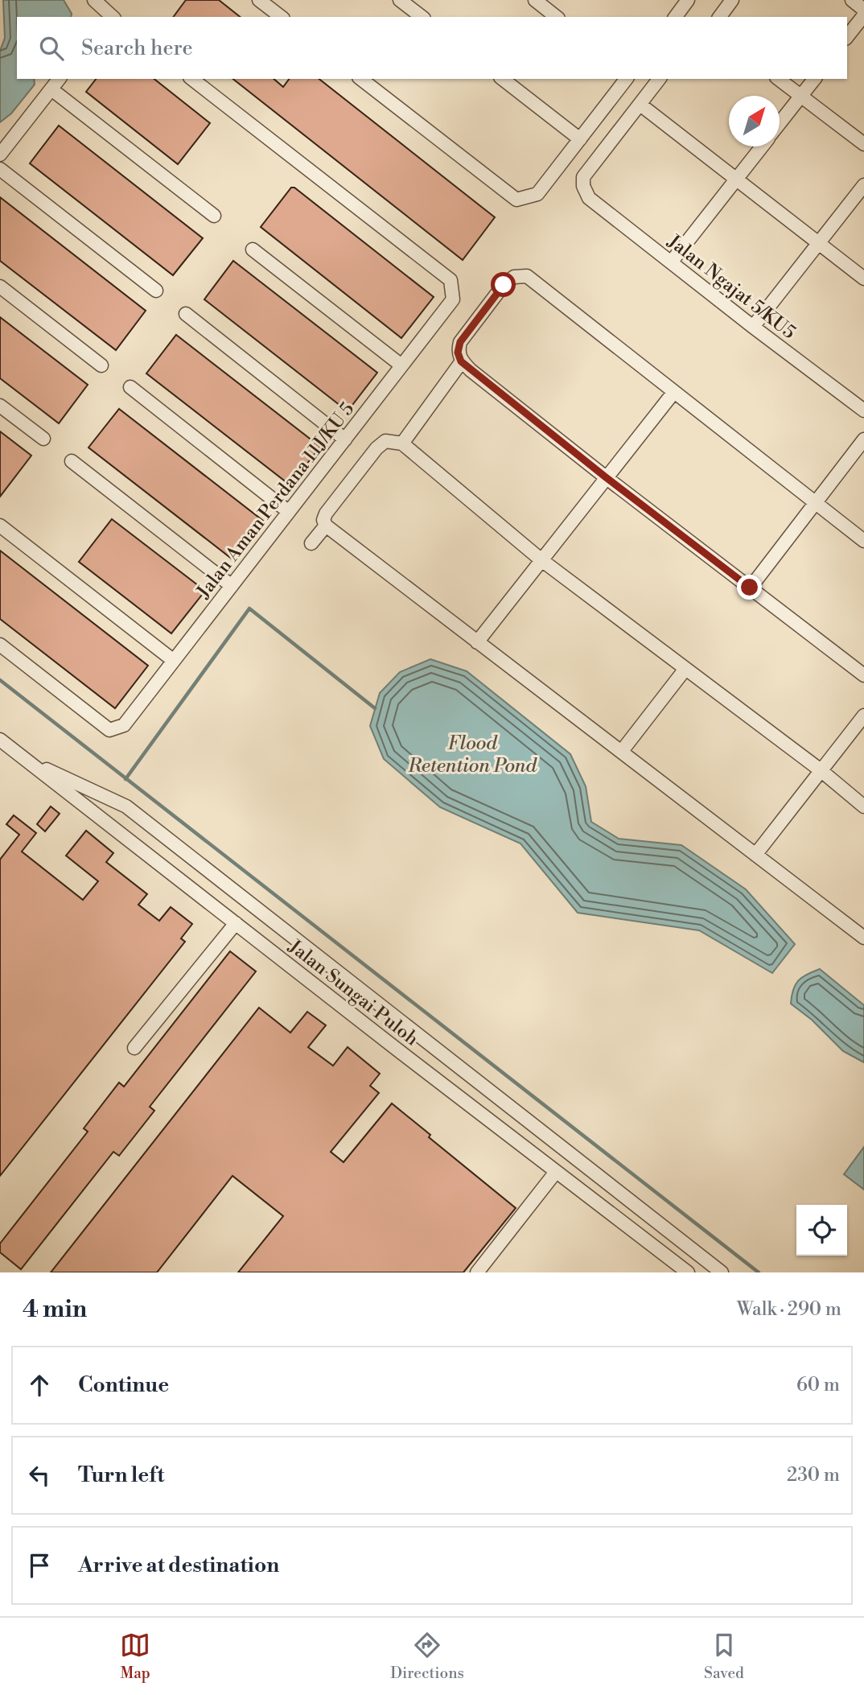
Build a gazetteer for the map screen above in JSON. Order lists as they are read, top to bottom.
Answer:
{
  "streets": {
    "street": ["Jalan Ngajat 5/KU5", "Jalan Aman Perdana 11J/KU 5", "Jalan Sungai Puloh"]
  },
  "water": ["Flood Retention Pond"],
  "north": "top right",
  "page": {
    "search": "Search here",
    "heading": ["4 min", "Walk · 290 m"],
    "list": [
      ["Continue", "60 m"],
      ["Turn left", "230 m"],
      "Arrive at destination"
    ],
    "nav": ["Map", "Directions", "Saved"]
  }
}
